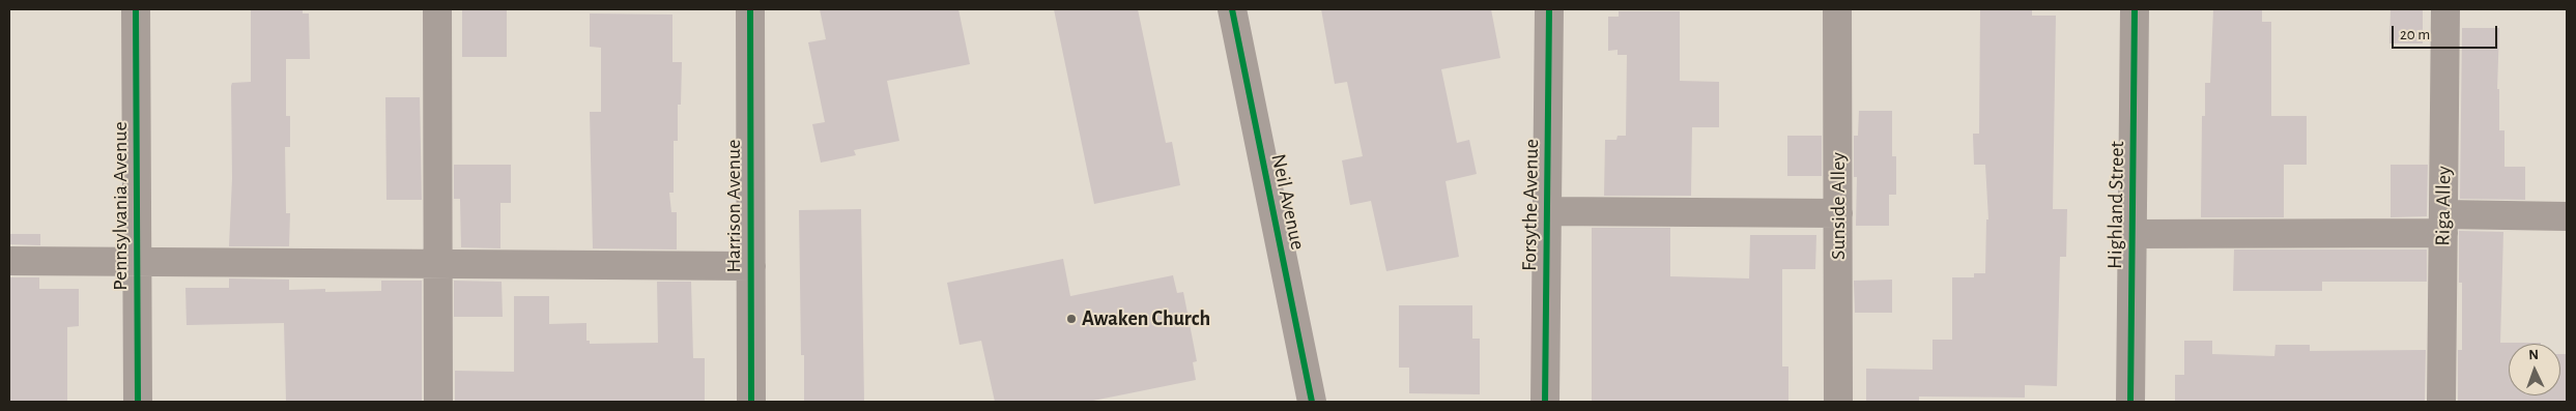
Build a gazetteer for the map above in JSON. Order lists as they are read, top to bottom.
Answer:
{
  "streets": {
    "street": [
      "Neil Avenue",
      "Forsythe Avenue",
      "Highland Street",
      "Pennsylvania Avenue",
      "Harrison Avenue",
      "Sunside Alley",
      "Riga Alley"
    ]
  },
  "places": ["Awaken Church"],
  "scale_bar": "20 m",
  "north": "top"
}
